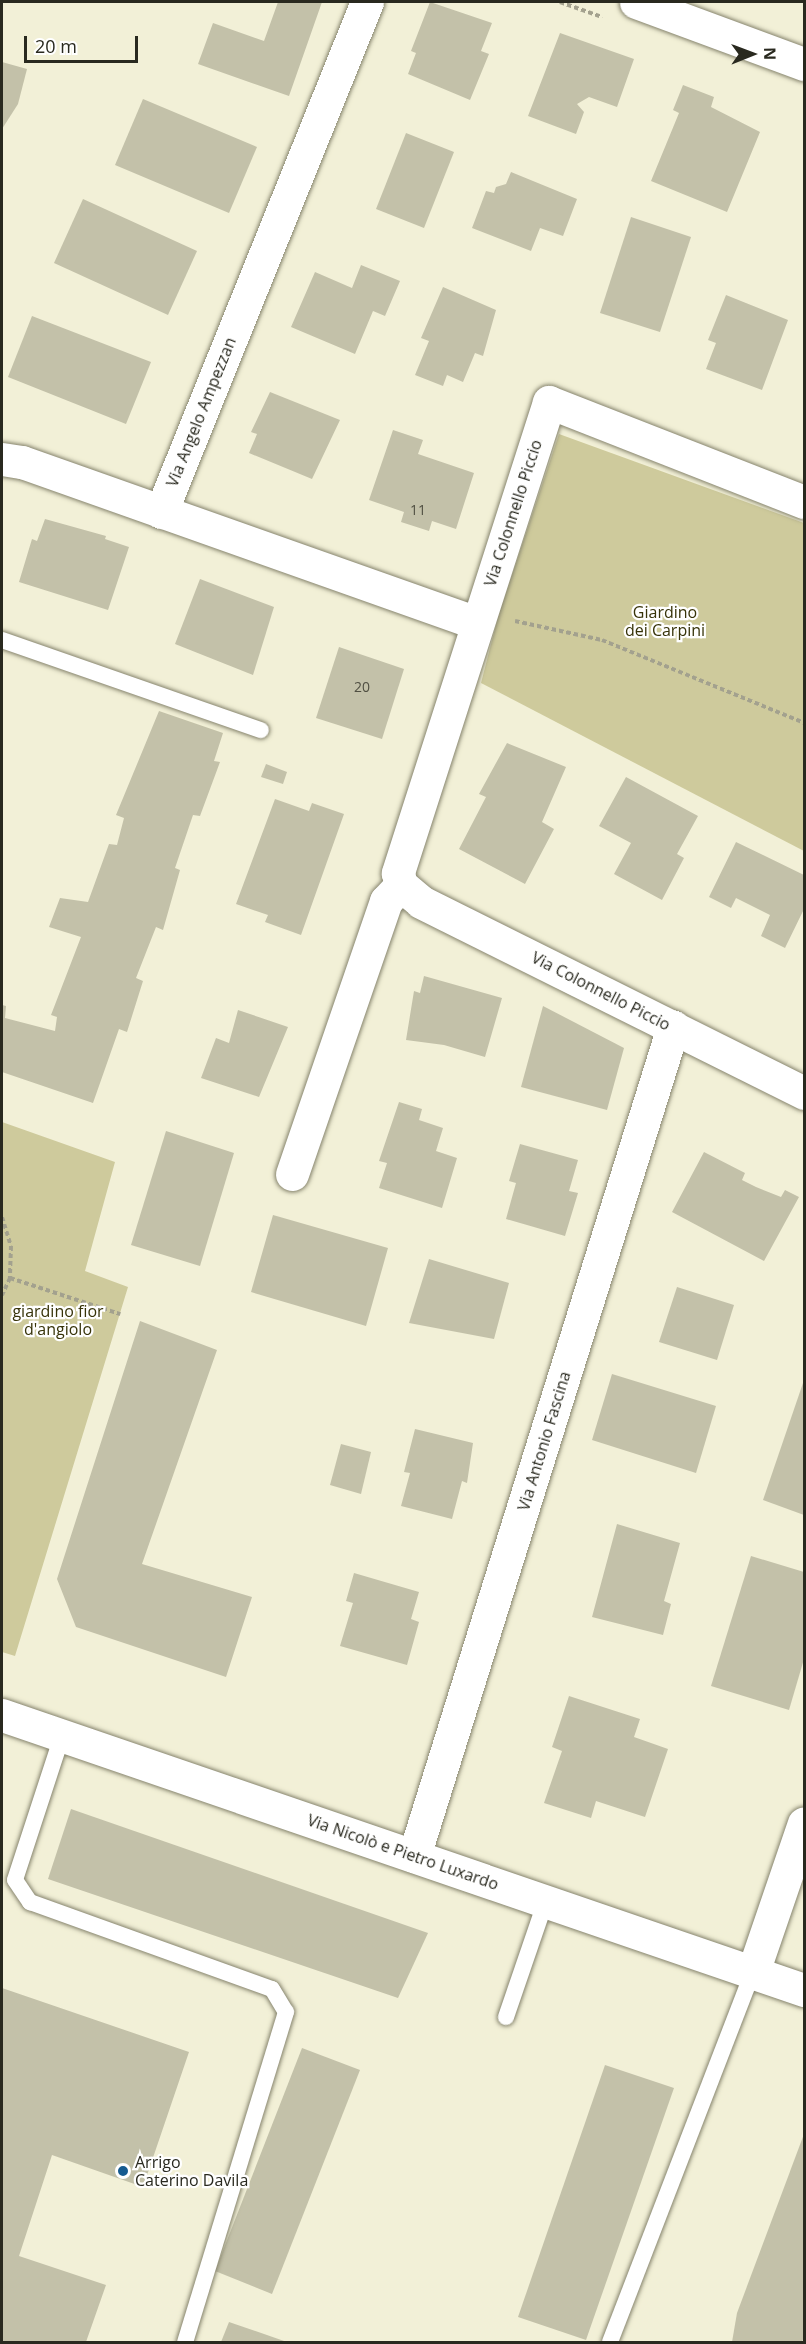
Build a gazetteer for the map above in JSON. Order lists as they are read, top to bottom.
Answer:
{
  "streets": {
    "street": [
      "Via Angelo Ampezzan",
      "Via Colonnello Piccio",
      "Via Antonio Fascina",
      "Via Nicolò e Pietro Luxardo"
    ]
  },
  "crossings": [
    ["Via Colonnello Piccio", "Via Antonio Fascina"],
    ["Via Antonio Fascina", "Via Nicolò e Pietro Luxardo"]
  ],
  "parks": ["Giardino dei Carpini", "giardino fior d'angiolo"],
  "places": ["Arrigo Caterino Davila"],
  "house_numbers": ["11", "20"],
  "scale_bar": "20 m",
  "north": "right"
}
